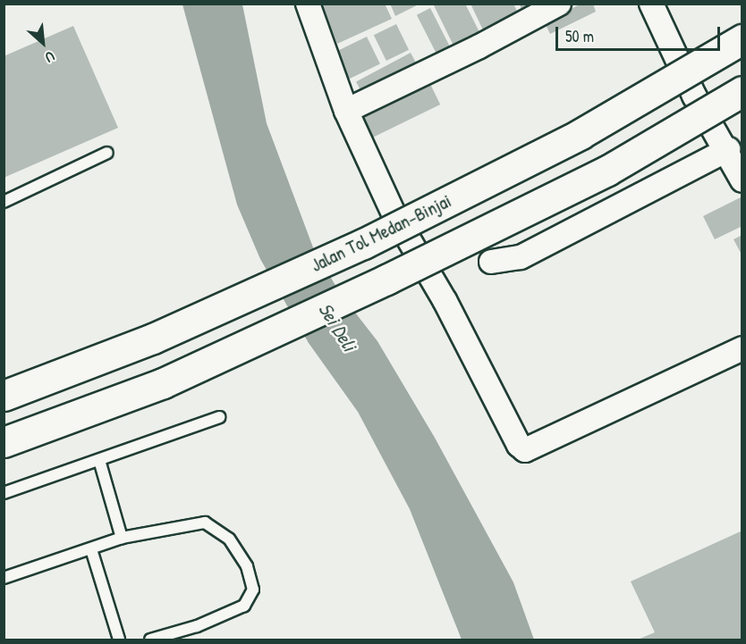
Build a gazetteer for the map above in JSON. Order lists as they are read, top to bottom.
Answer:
{
  "streets": {
    "highway": ["Jalan Tol Medan–Binjai"]
  },
  "water": ["Sei Deli"],
  "scale_bar": "50 m",
  "north": "bottom right"
}
